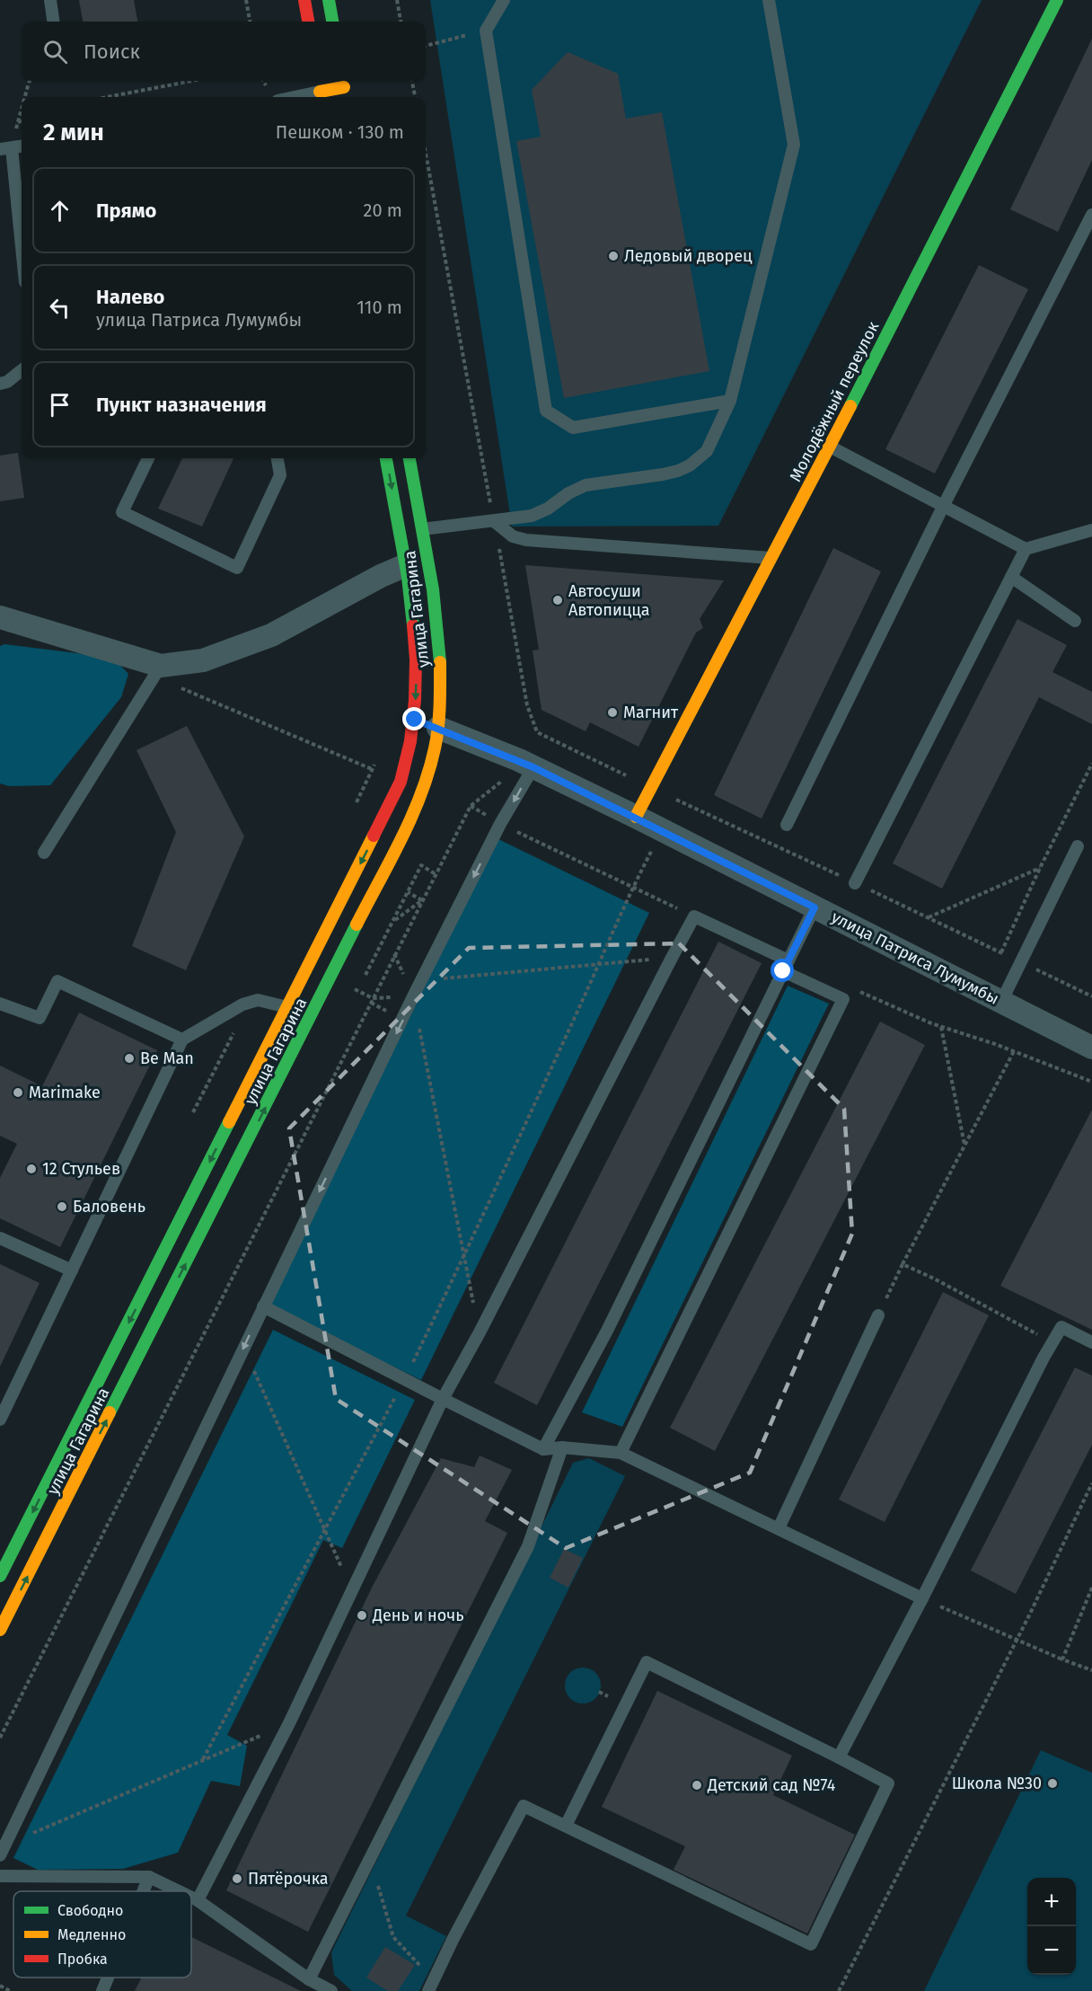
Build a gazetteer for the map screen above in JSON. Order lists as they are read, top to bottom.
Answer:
{
  "streets": {
    "main road": ["Молодёжный переулок", "улица Гагарина", "улица Патриса Лумумбы"]
  },
  "crossings": [
    ["Молодёжный переулок", "улица Патриса Лумумбы"],
    ["улица Гагарина", "улица Патриса Лумумбы"]
  ],
  "places": [
    "Ледовый дворец",
    "Автосуши Автопицца",
    "Магнит",
    "Be Man",
    "Marimake",
    "12 Стульев",
    "Баловень",
    "День и ночь",
    "Школа №30",
    "Детский сад №74",
    "Пятёрочка"
  ],
  "legend": ["Свободно", "Медленно", "Пробка"],
  "page": {
    "search": "Поиск",
    "heading": ["2 мин", "Пешком · 130 m"],
    "list": [
      ["Прямо", "20 m"],
      ["Налево", "улица Патриса Лумумбы", "110 m"],
      "Пункт назначения"
    ],
    "map_buttons": ["+", "−"]
  }
}
